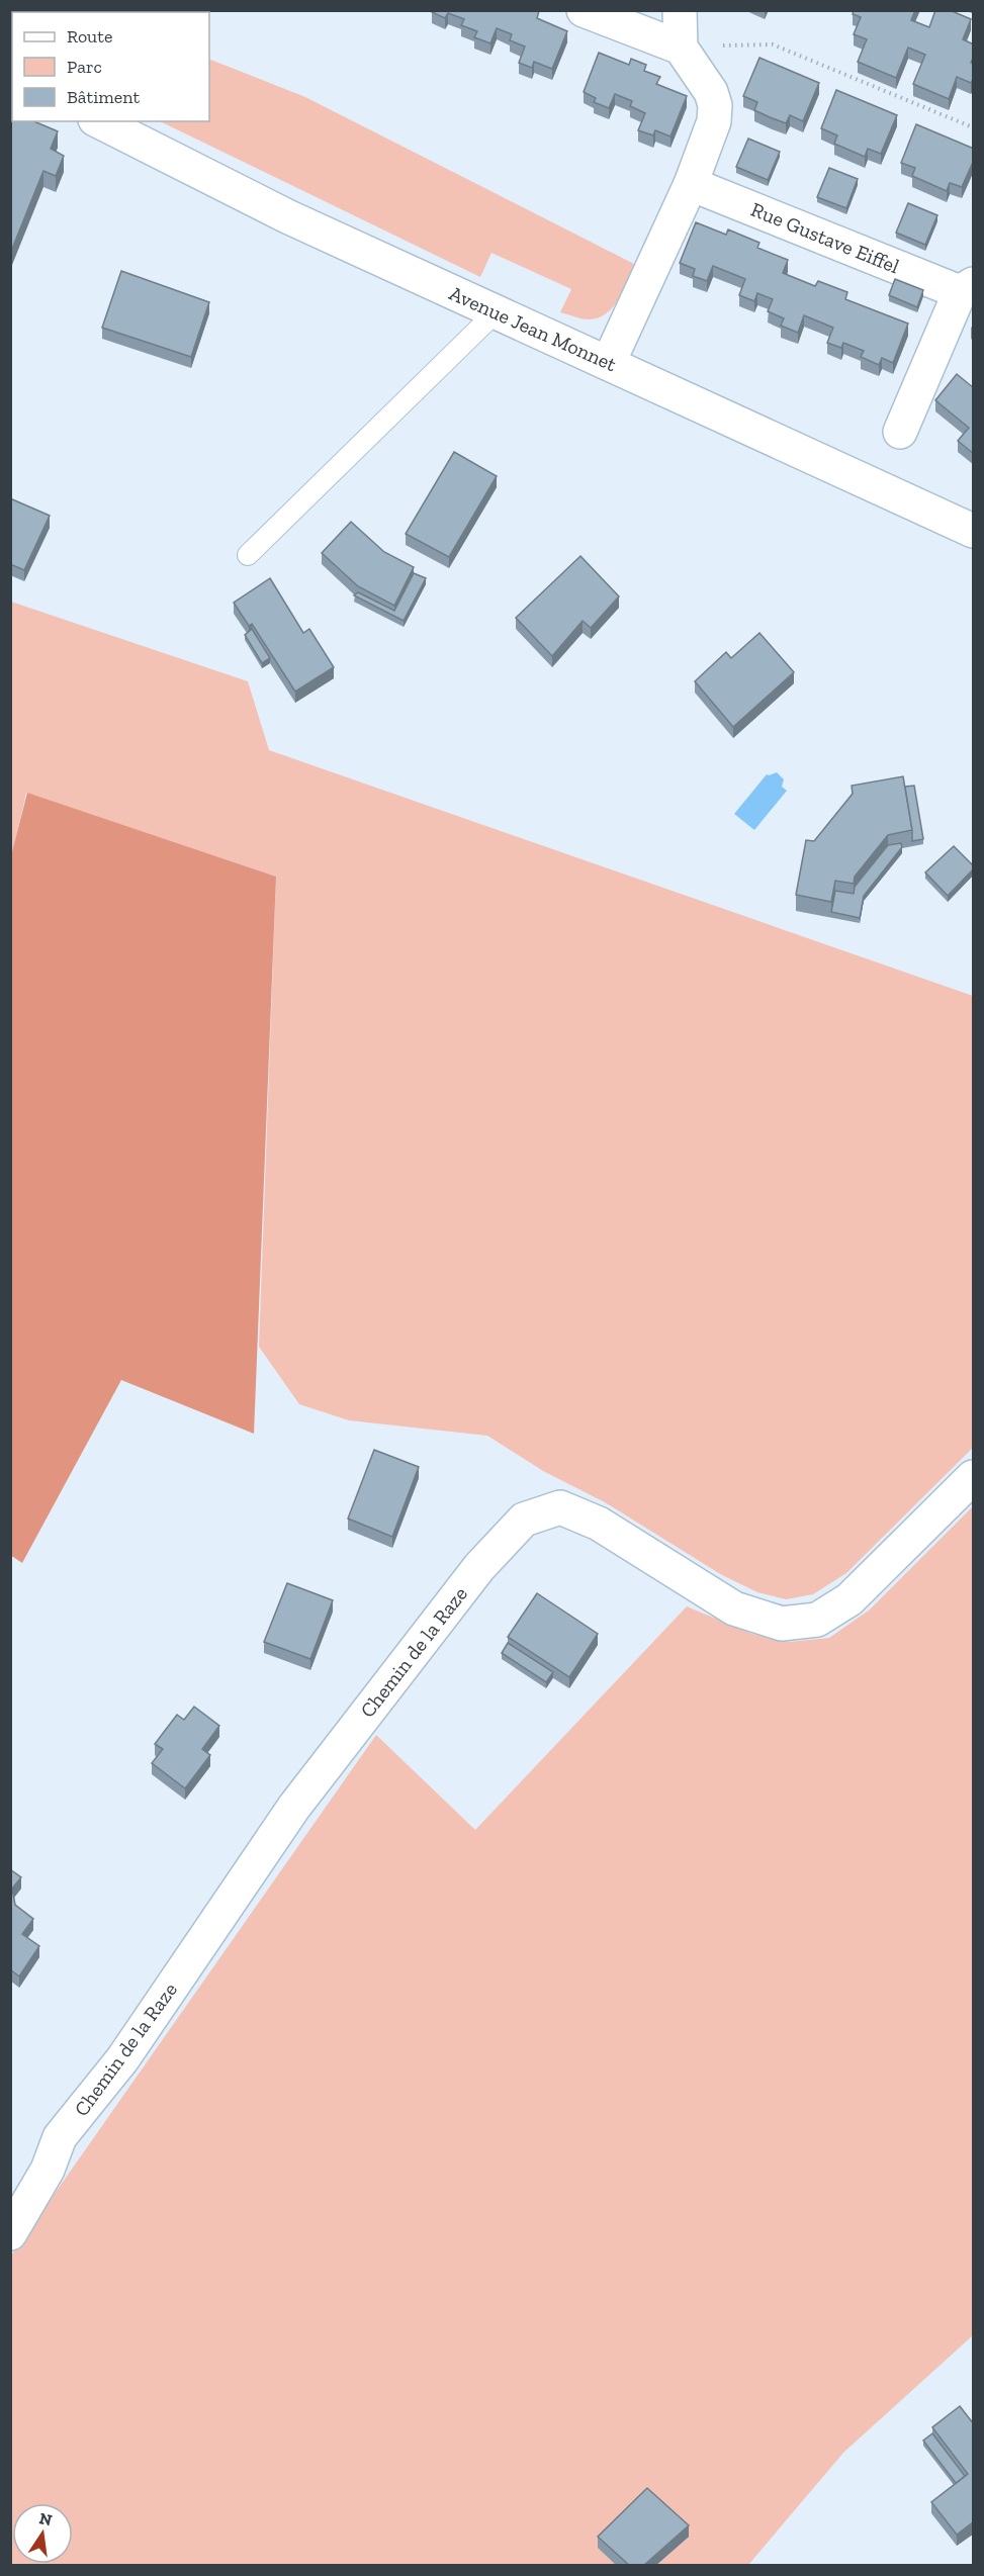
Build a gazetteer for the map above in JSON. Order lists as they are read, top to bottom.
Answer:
{
  "streets": {
    "street": ["Rue Gustave Eiffel", "Avenue Jean Monnet", "Chemin de la Raze"]
  },
  "legend": ["Route", "Parc", "Bâtiment"],
  "north": "top"
}
